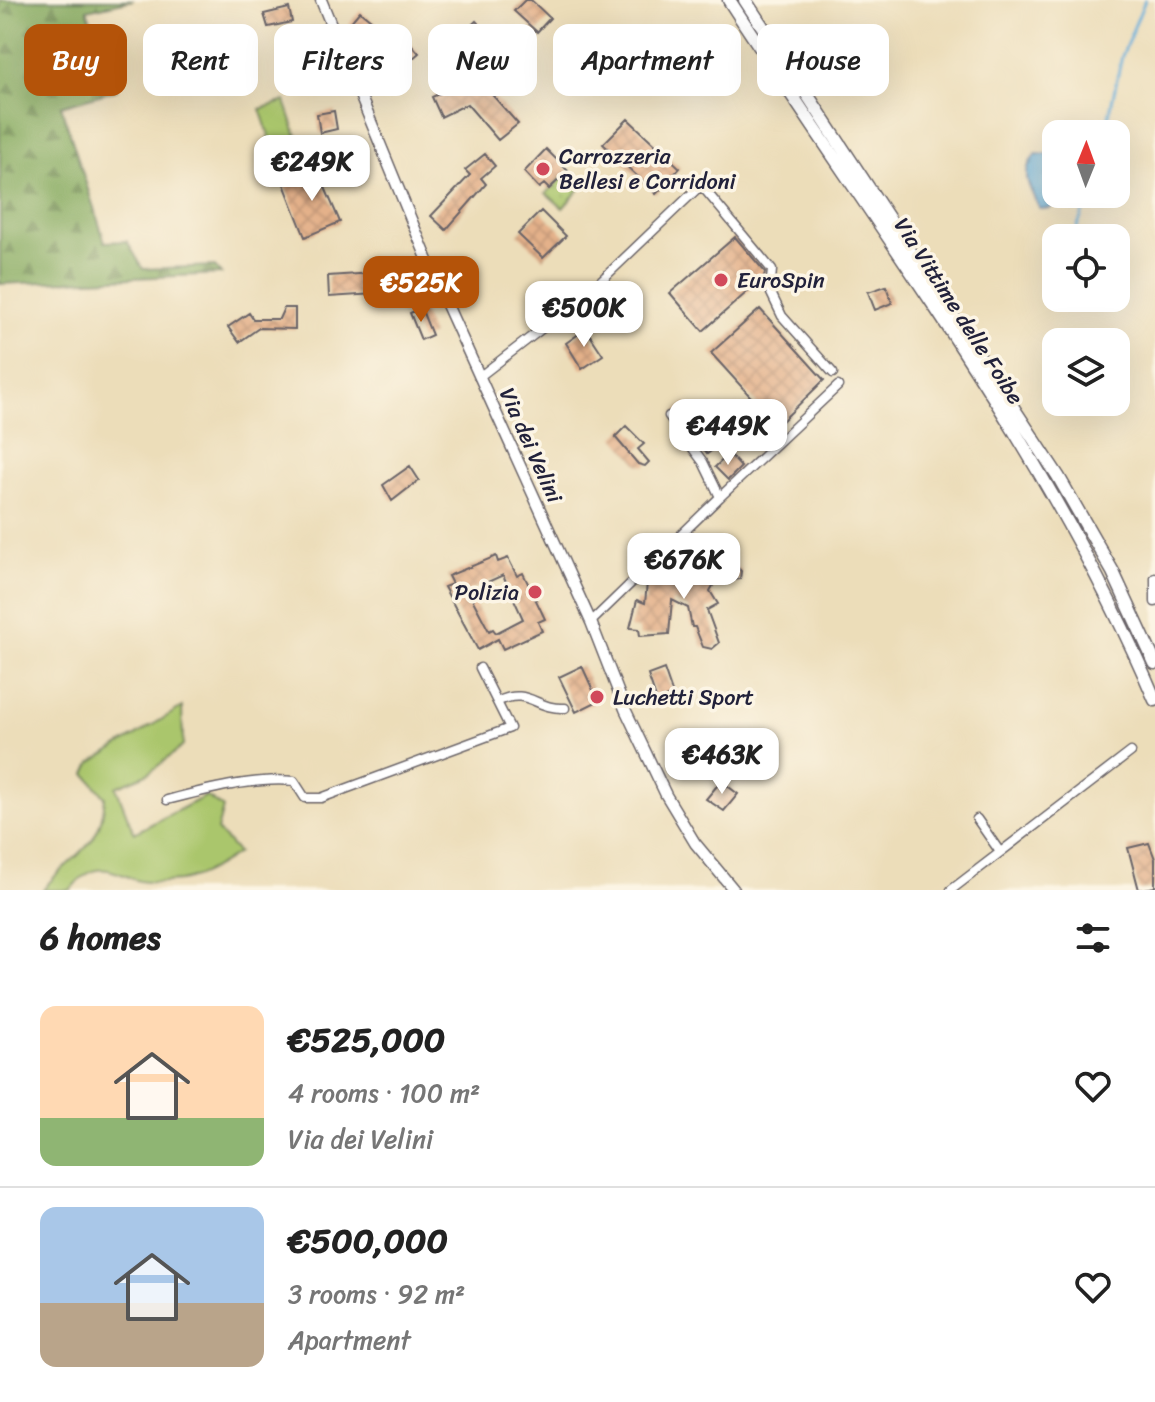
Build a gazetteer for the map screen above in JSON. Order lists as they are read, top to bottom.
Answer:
{
  "streets": {
    "main road": ["Via Vittime delle Foibe"],
    "street": ["Via dei Velini"]
  },
  "places": [
    "Carrozzeria Bellesi e Corridoni",
    "EuroSpin",
    "Polizia",
    "Luchetti Sport"
  ],
  "north": "top",
  "page": {
    "chip": [
      "Buy",
      "Rent",
      "Filters",
      "New",
      "Apartment",
      "House"
    ],
    "price": [
      "€249K",
      "€525K",
      "€500K",
      "€449K",
      "€676K",
      "€463K"
    ],
    "heading": "6 homes",
    "list": [
      {
        "name": "€525,000",
        "note": "4 rooms · 100 m² · Via dei Velini"
      },
      {
        "name": "€500,000",
        "note": "3 rooms · 92 m² · Apartment"
      }
    ]
  }
}
